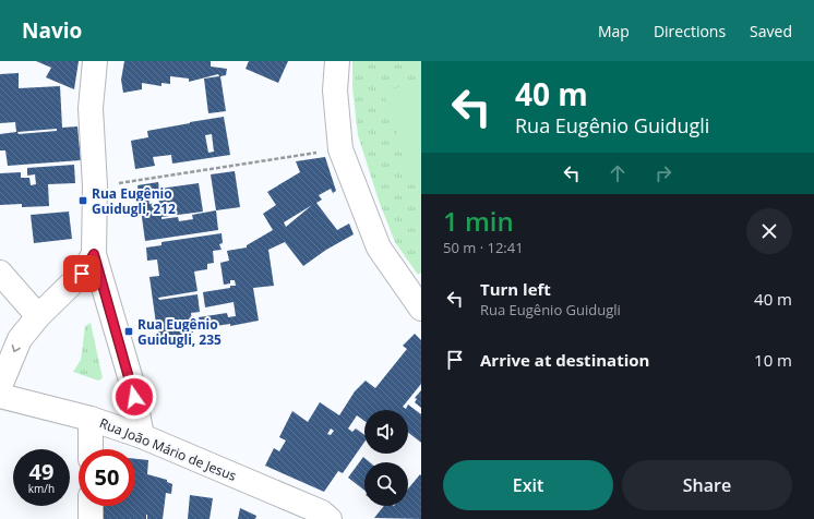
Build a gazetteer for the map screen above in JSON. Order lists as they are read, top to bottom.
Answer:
{
  "streets": {
    "main road": ["Rua João Mário de Jesus"]
  },
  "places": {
    "transit": ["Rua Eugênio Guidugli, 212", "Rua Eugênio Guidugli, 235"]
  },
  "page": {
    "header": "Navio",
    "nav": ["Map", "Directions", "Saved"],
    "turn": ["40 m", "Rua Eugênio Guidugli"],
    "heading": ["1 min", "50 m · 12:41"],
    "list": [
      {
        "name": "Turn left",
        "note": "Rua Eugênio Guidugli",
        "value": "40 m"
      },
      {
        "name": "Arrive at destination",
        "value": "10 m"
      }
    ],
    "speed": "49 km/h",
    "limit": "50",
    "buttons": ["Exit", "Share"]
  }
}
